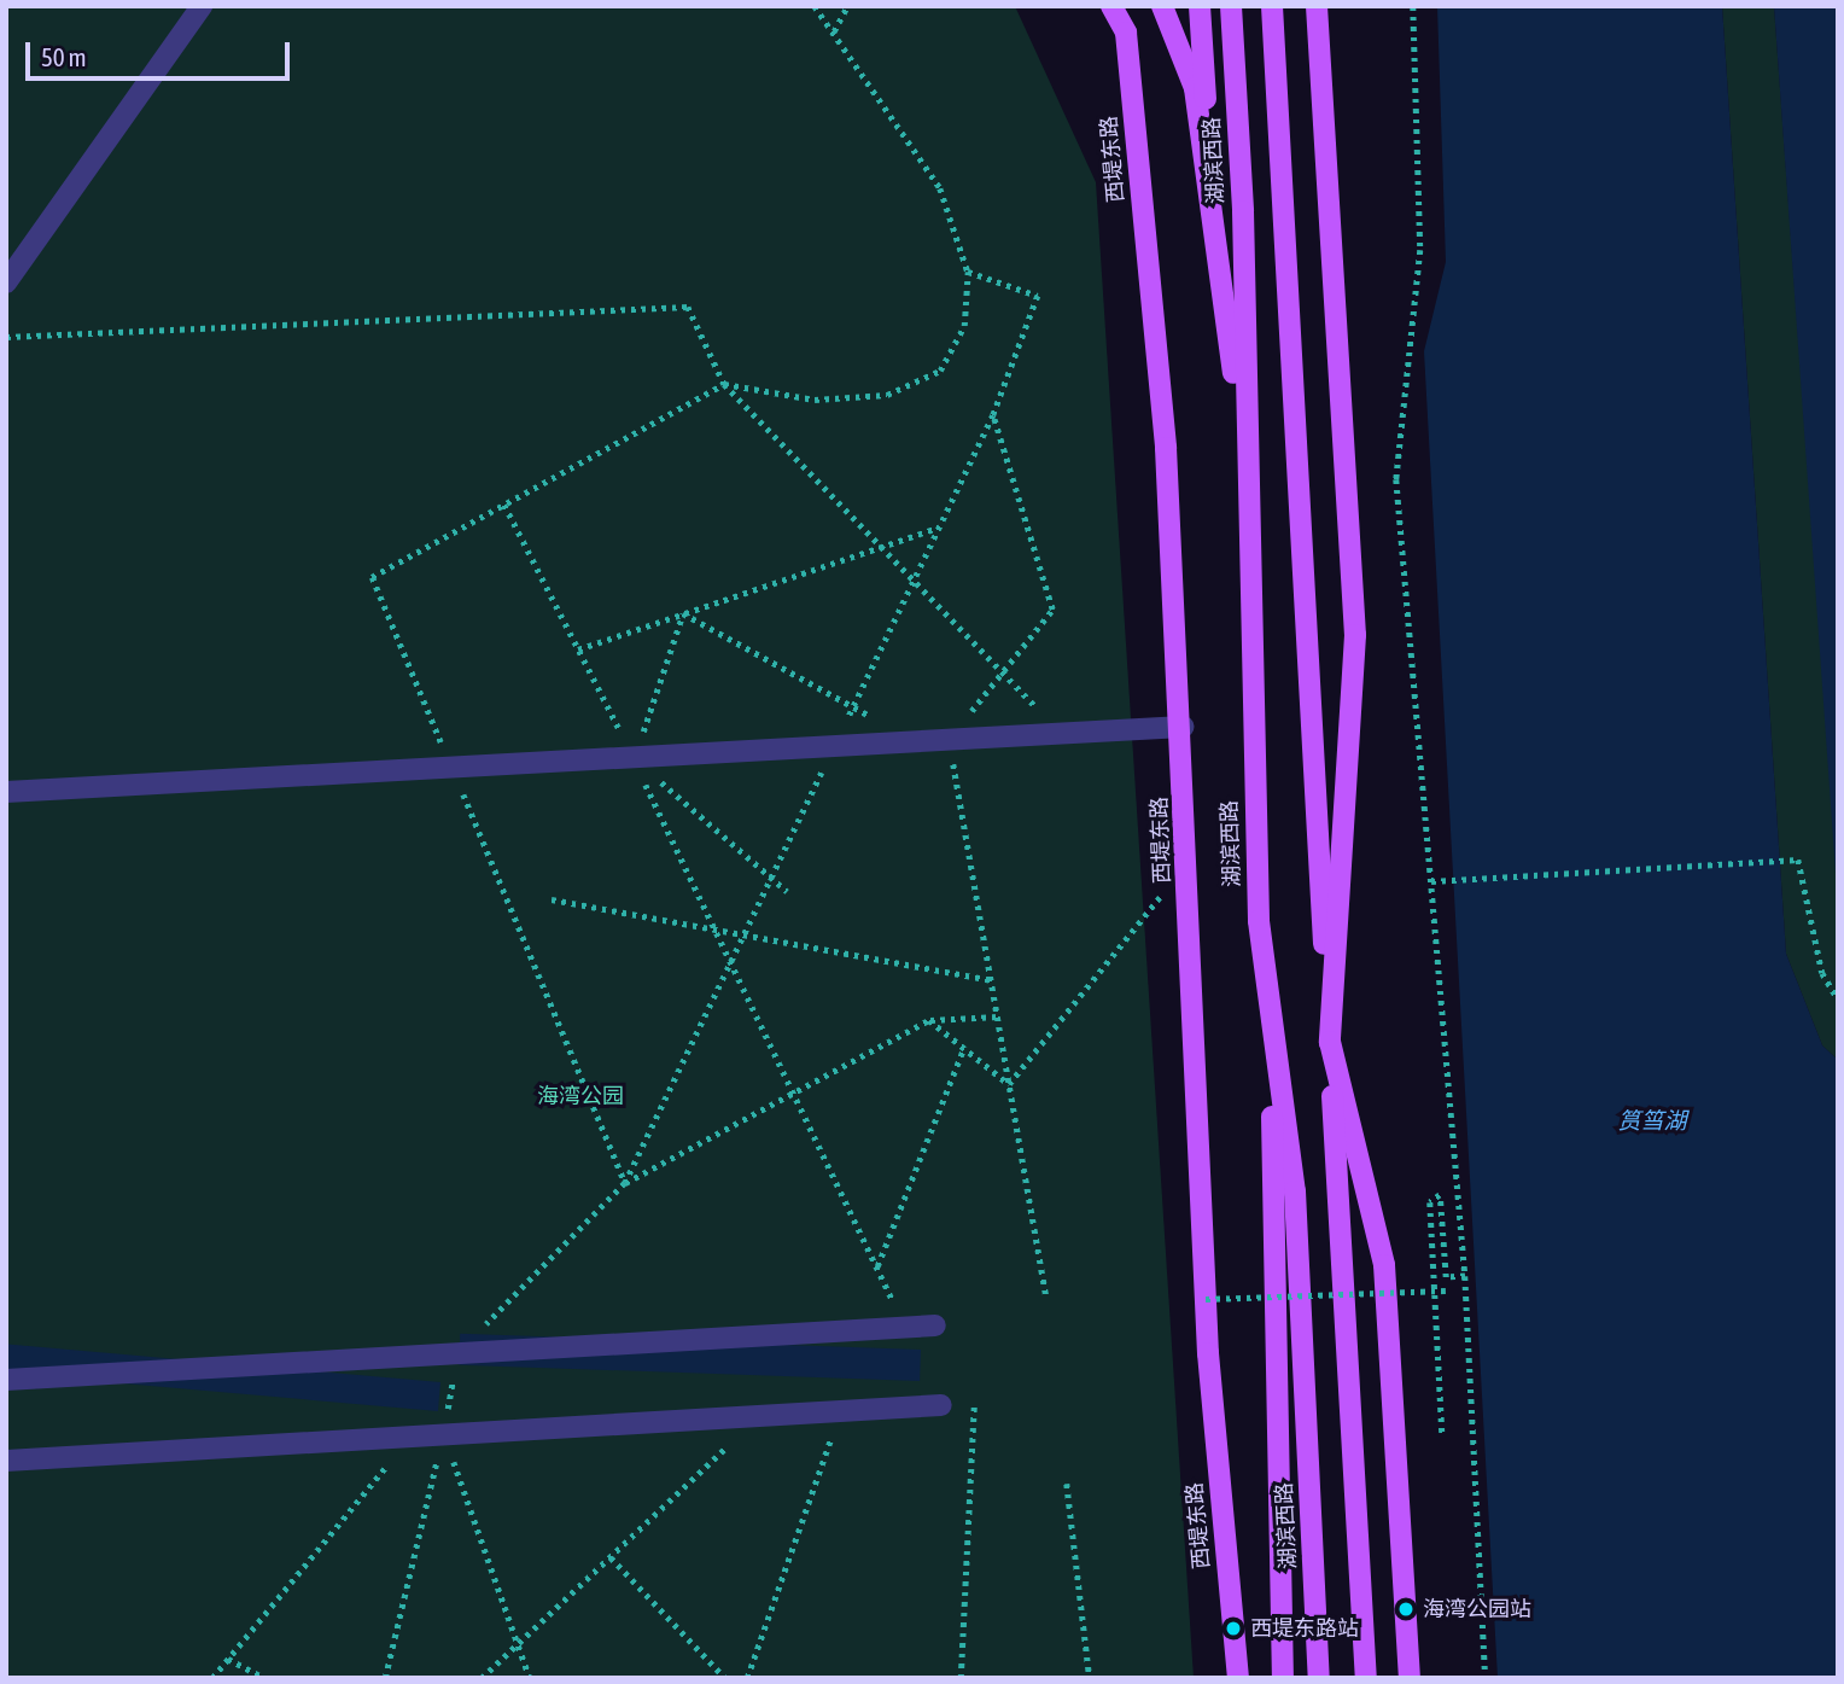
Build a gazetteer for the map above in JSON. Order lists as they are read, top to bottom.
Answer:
{
  "streets": {
    "main road": ["西堤东路", "湖滨西路"]
  },
  "water": ["筼筜湖"],
  "parks": ["海湾公园"],
  "places": ["海湾公园站", "西堤东路站"],
  "scale_bar": "50 m"
}
